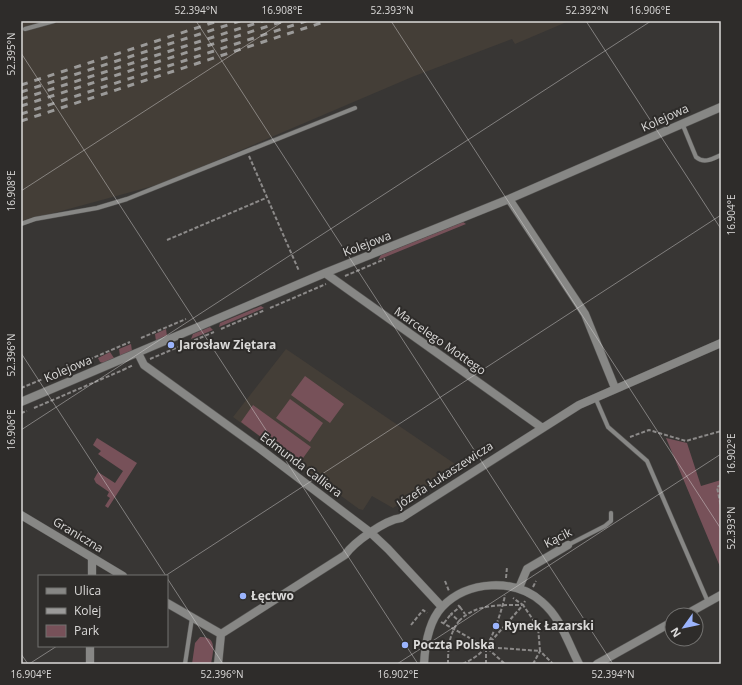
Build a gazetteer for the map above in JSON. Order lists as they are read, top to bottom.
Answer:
{
  "streets": {
    "street": [
      "Kolejowa",
      "Marcelego Mottego",
      "Edmunda Calliera",
      "Józefa Łukaszewicza",
      "Graniczna",
      "Kącik"
    ]
  },
  "crossings": [
    ["Kolejowa", "Marcelego Mottego"],
    ["Kolejowa", "Edmunda Calliera"],
    ["Marcelego Mottego", "Józefa Łukaszewicza"],
    ["Edmunda Calliera", "Józefa Łukaszewicza"]
  ],
  "places": [
    "Jarosław Ziętara",
    "Łęctwo",
    "Rynek Łazarski",
    "Poczta Polska"
  ],
  "legend": ["Ulica", "Kolej", "Park"],
  "north": "bottom left",
  "coordinates": [
    "52.394°N",
    "16.908°E",
    "52.393°N",
    "52.392°N",
    "16.906°E",
    "52.395°N",
    "16.904°E",
    "52.396°N",
    "16.902°E"
  ]
}
